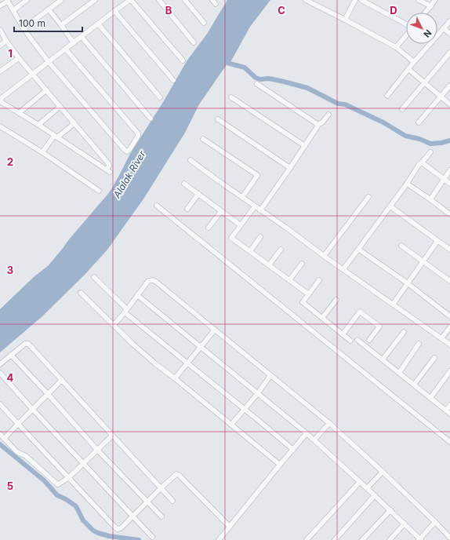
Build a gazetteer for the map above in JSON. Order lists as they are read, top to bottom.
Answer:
{
  "water": ["Alalak River"],
  "scale_bar": "100 m",
  "north": "bottom right",
  "grid": {
    "columns": ["B", "C", "D"],
    "rows": [
      "1",
      "2",
      "3",
      "4",
      "5"
    ]
  }
}
